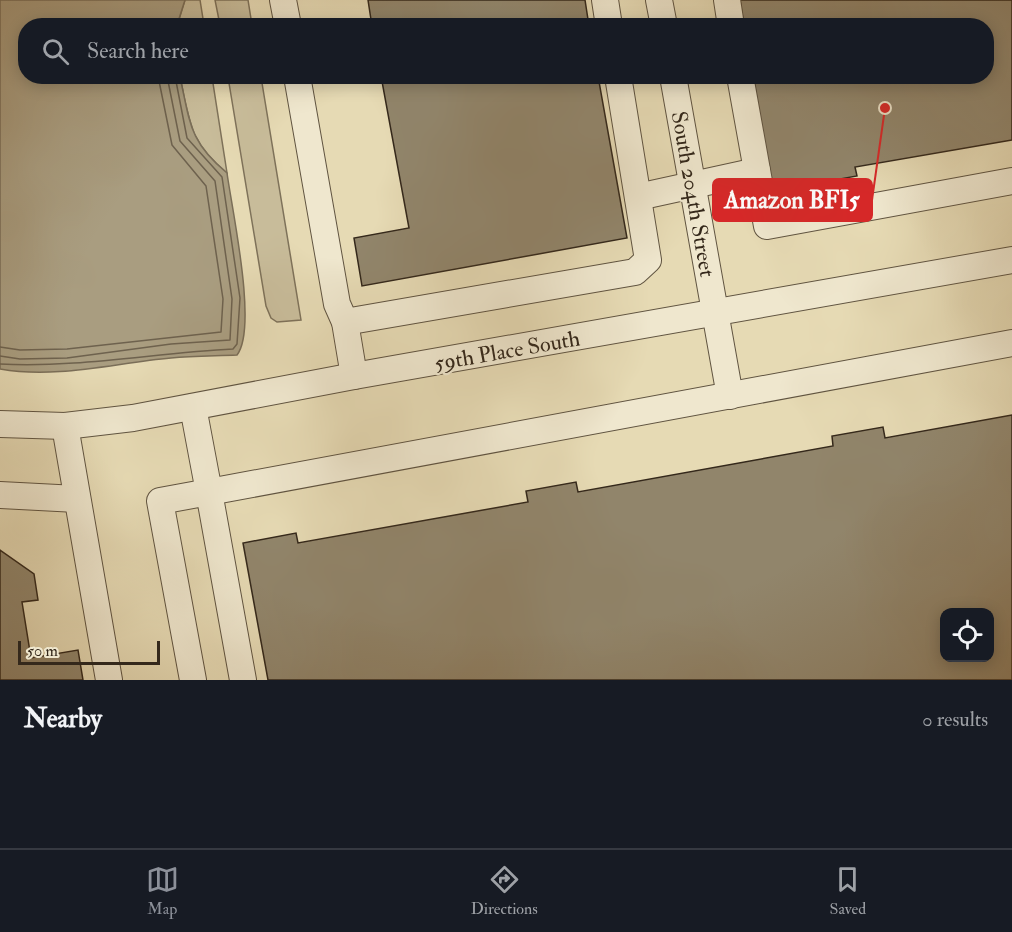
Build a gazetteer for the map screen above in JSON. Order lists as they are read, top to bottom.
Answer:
{
  "streets": {
    "street": ["South 204th Street", "59th Place South"]
  },
  "crossings": [
    ["South 204th Street", "59th Place South"]
  ],
  "places": ["Amazon BFI5"],
  "scale_bar": "50 m",
  "page": {
    "search": "Search here",
    "scale": "50 m",
    "heading": ["Nearby", "0 results"],
    "nav": ["Map", "Directions", "Saved"]
  }
}
